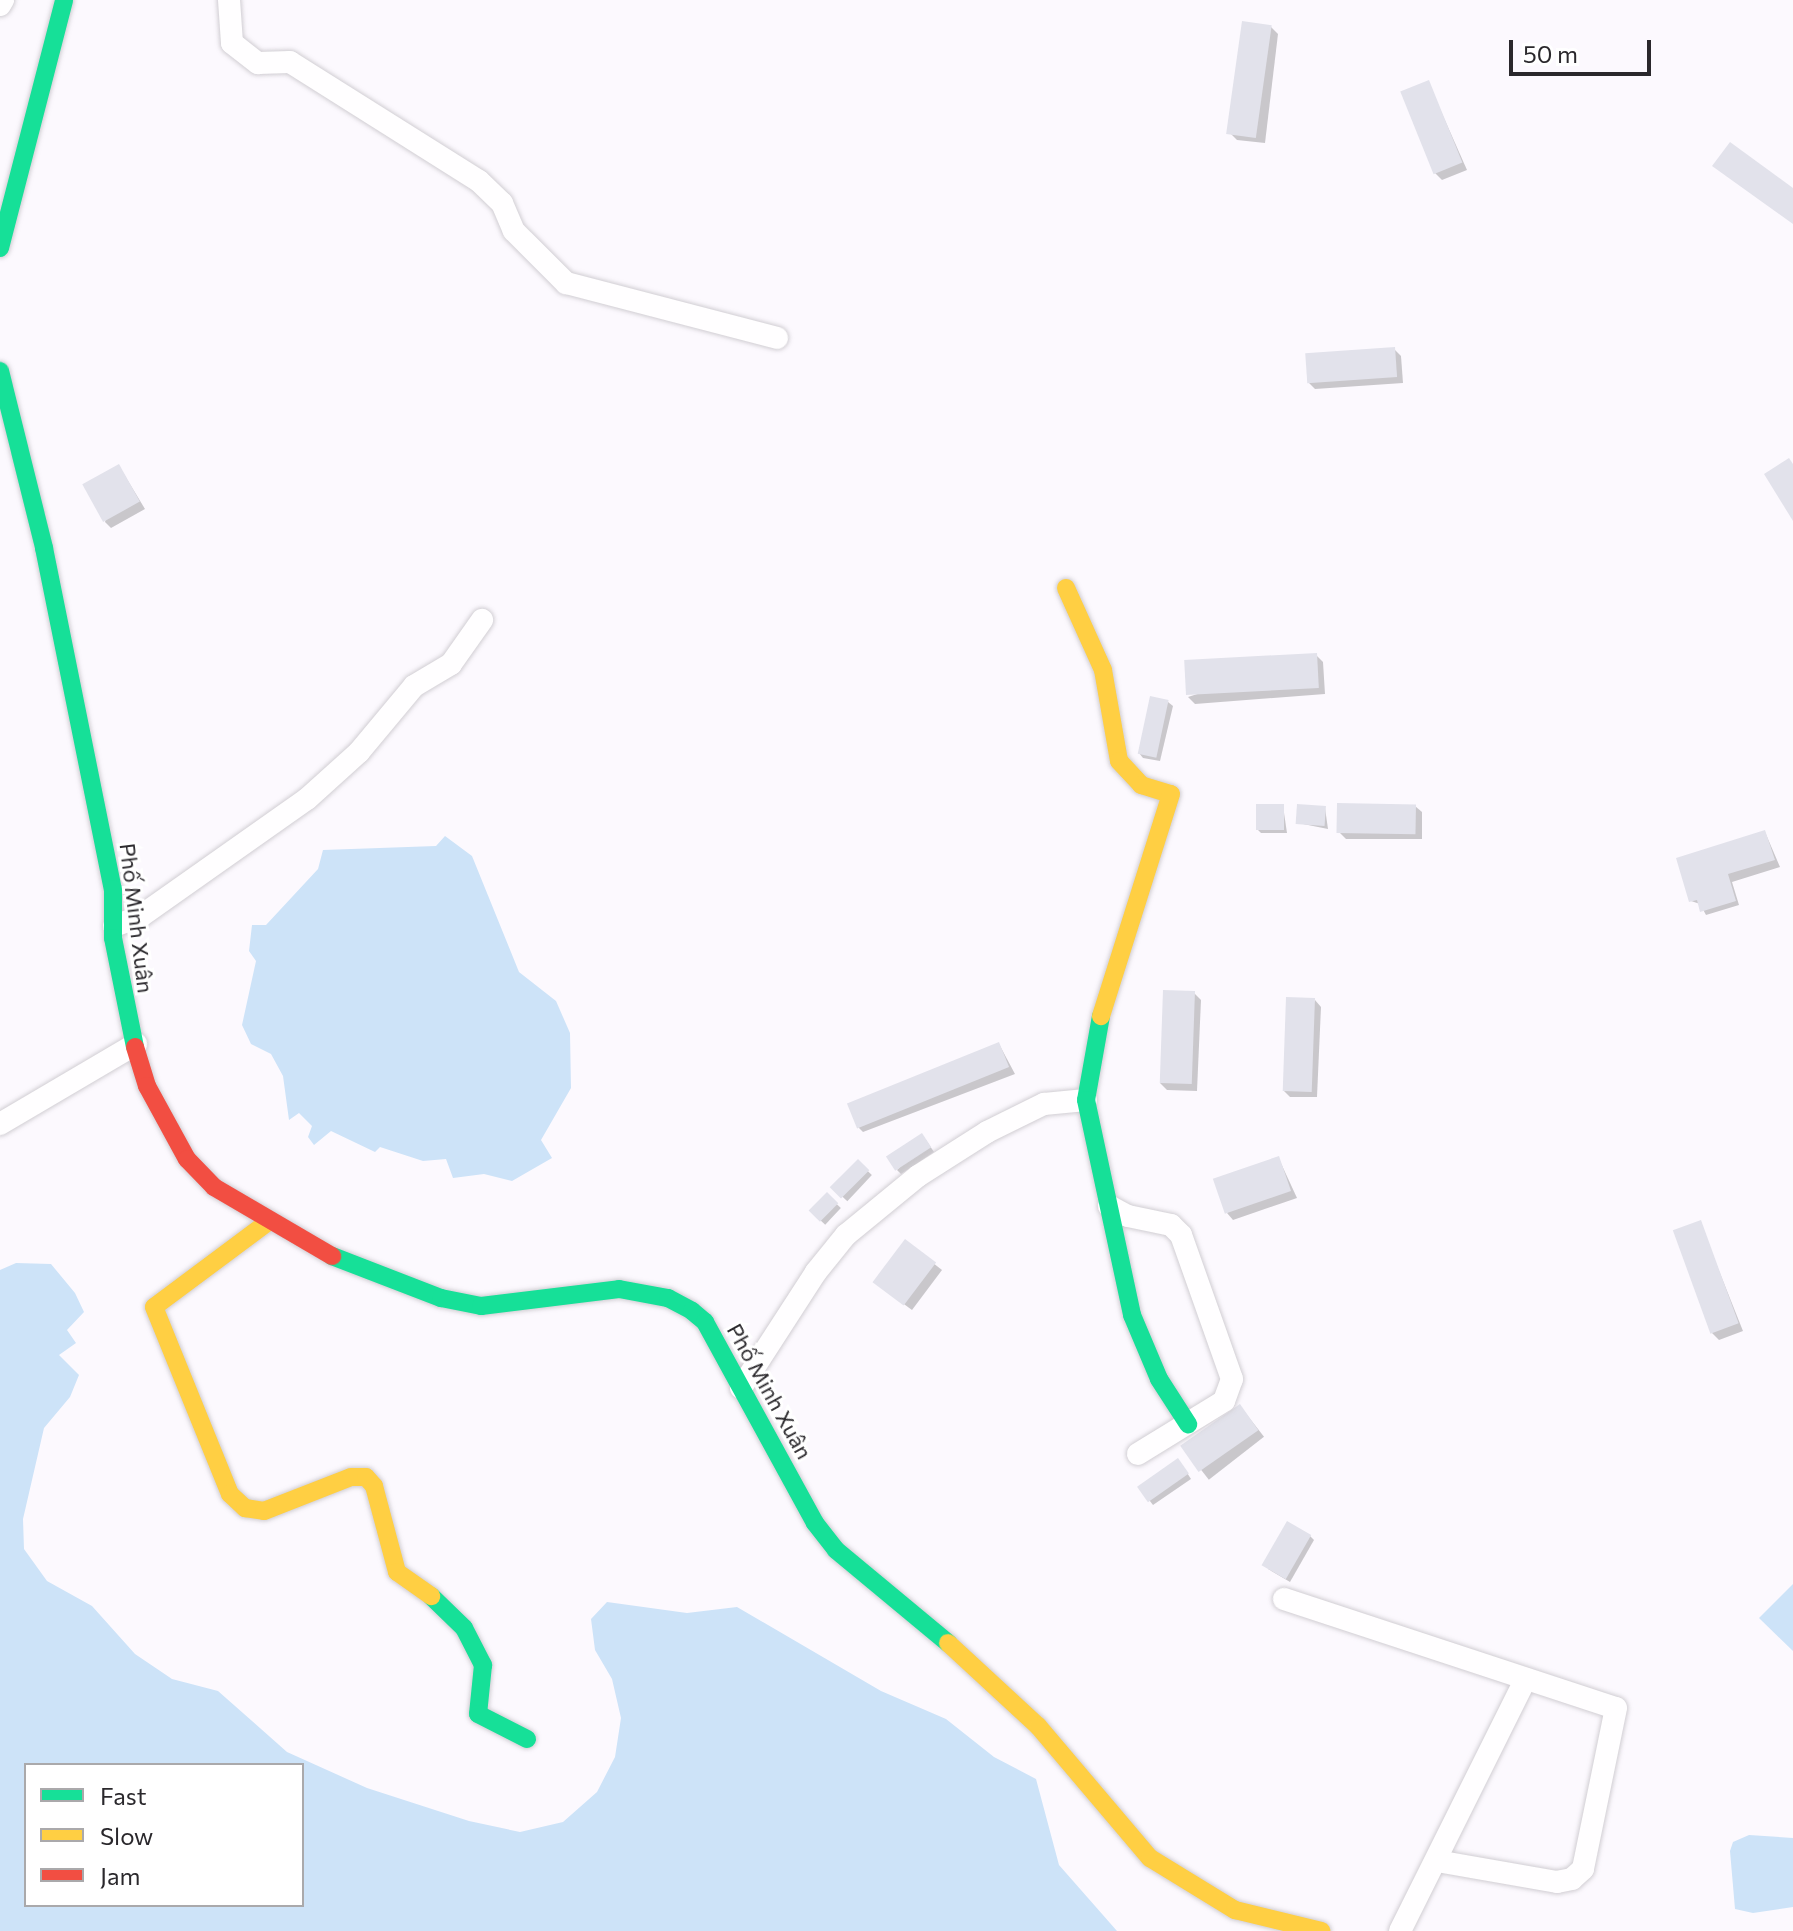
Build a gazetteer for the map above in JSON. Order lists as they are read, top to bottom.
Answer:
{
  "streets": {
    "main road": ["Phố Minh Xuân"]
  },
  "legend": ["Fast", "Slow", "Jam"],
  "scale_bar": "50 m"
}
